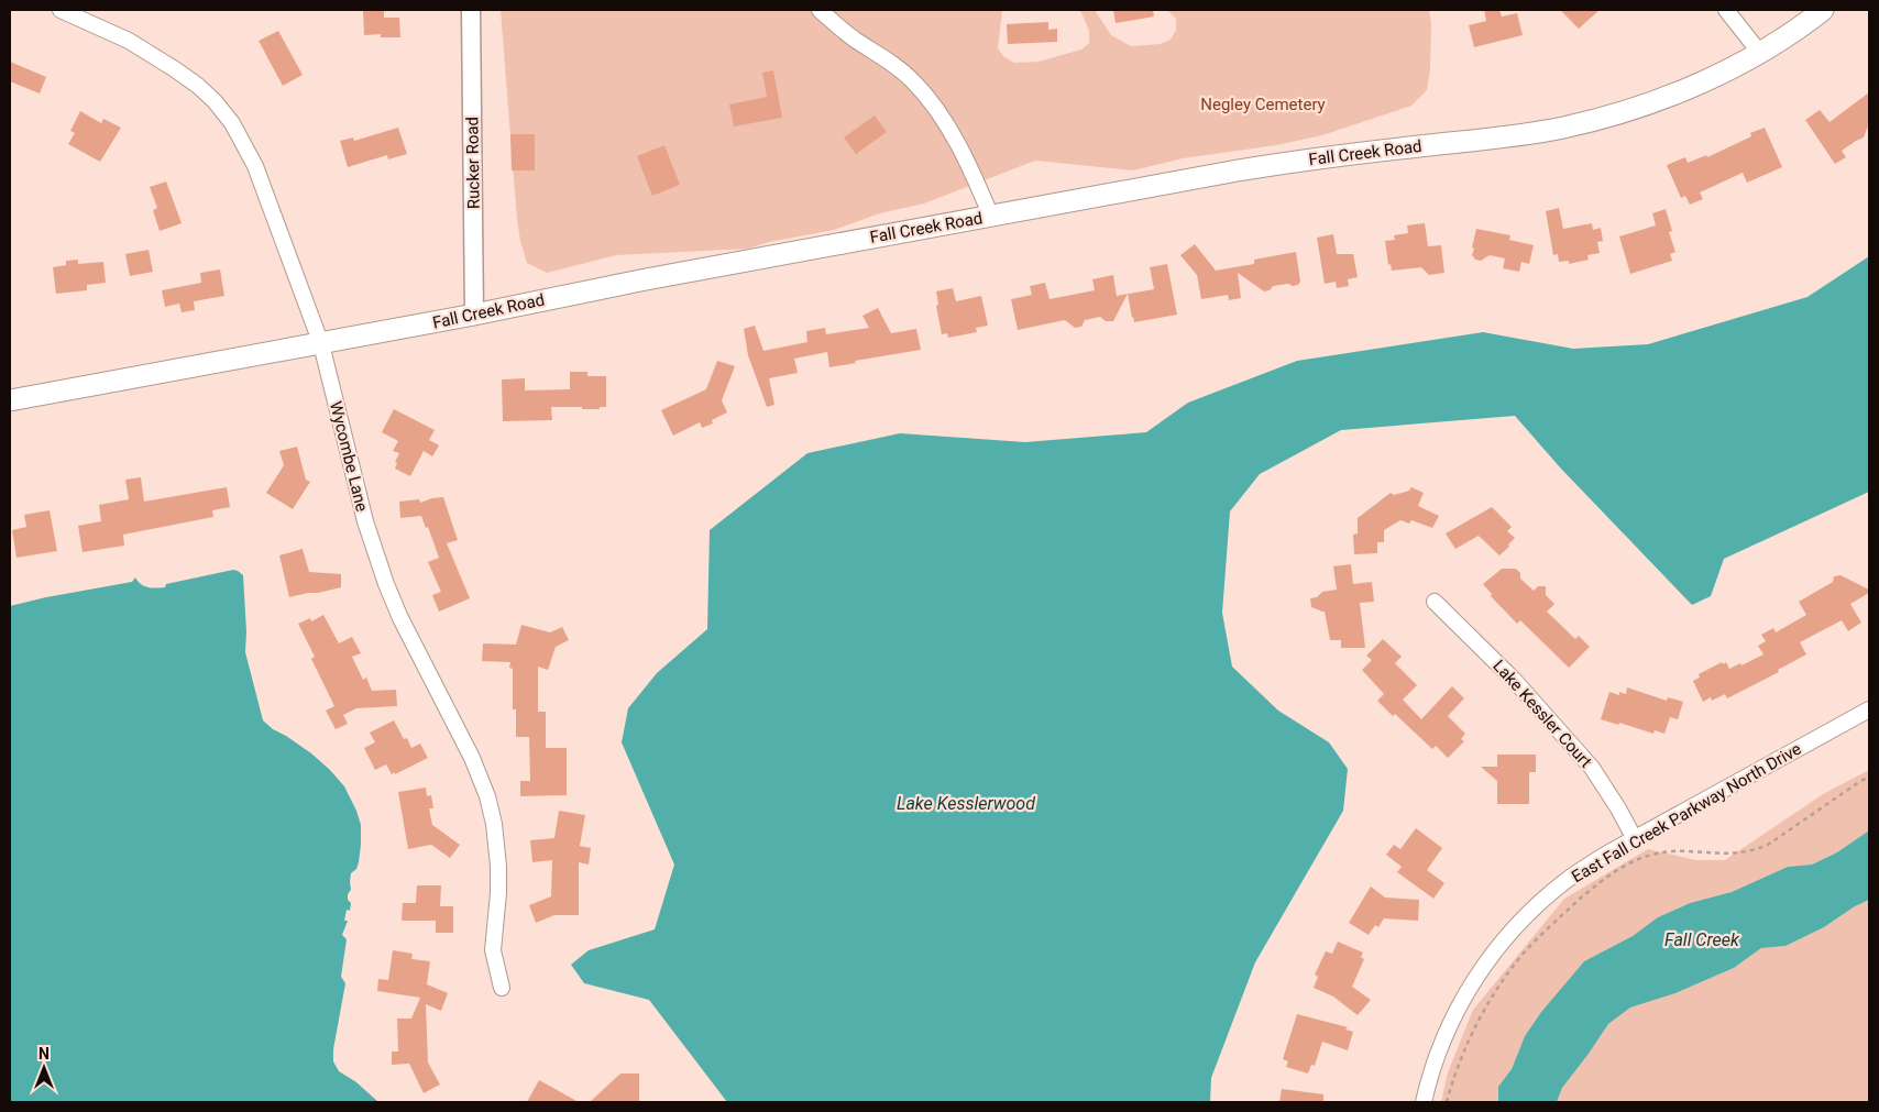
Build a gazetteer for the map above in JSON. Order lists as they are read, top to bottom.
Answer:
{
  "streets": {
    "main road": ["Fall Creek Road"],
    "street": [
      "Rucker Road",
      "Wycombe Lane",
      "Lake Kessler Court",
      "East Fall Creek Parkway North Drive"
    ]
  },
  "crossings": [
    ["Fall Creek Road", "Rucker Road"],
    ["Fall Creek Road", "Wycombe Lane"],
    ["Lake Kessler Court", "East Fall Creek Parkway North Drive"]
  ],
  "water": ["Lake Kesslerwood", "Fall Creek"],
  "parks": ["Negley Cemetery"],
  "north": "top"
}
